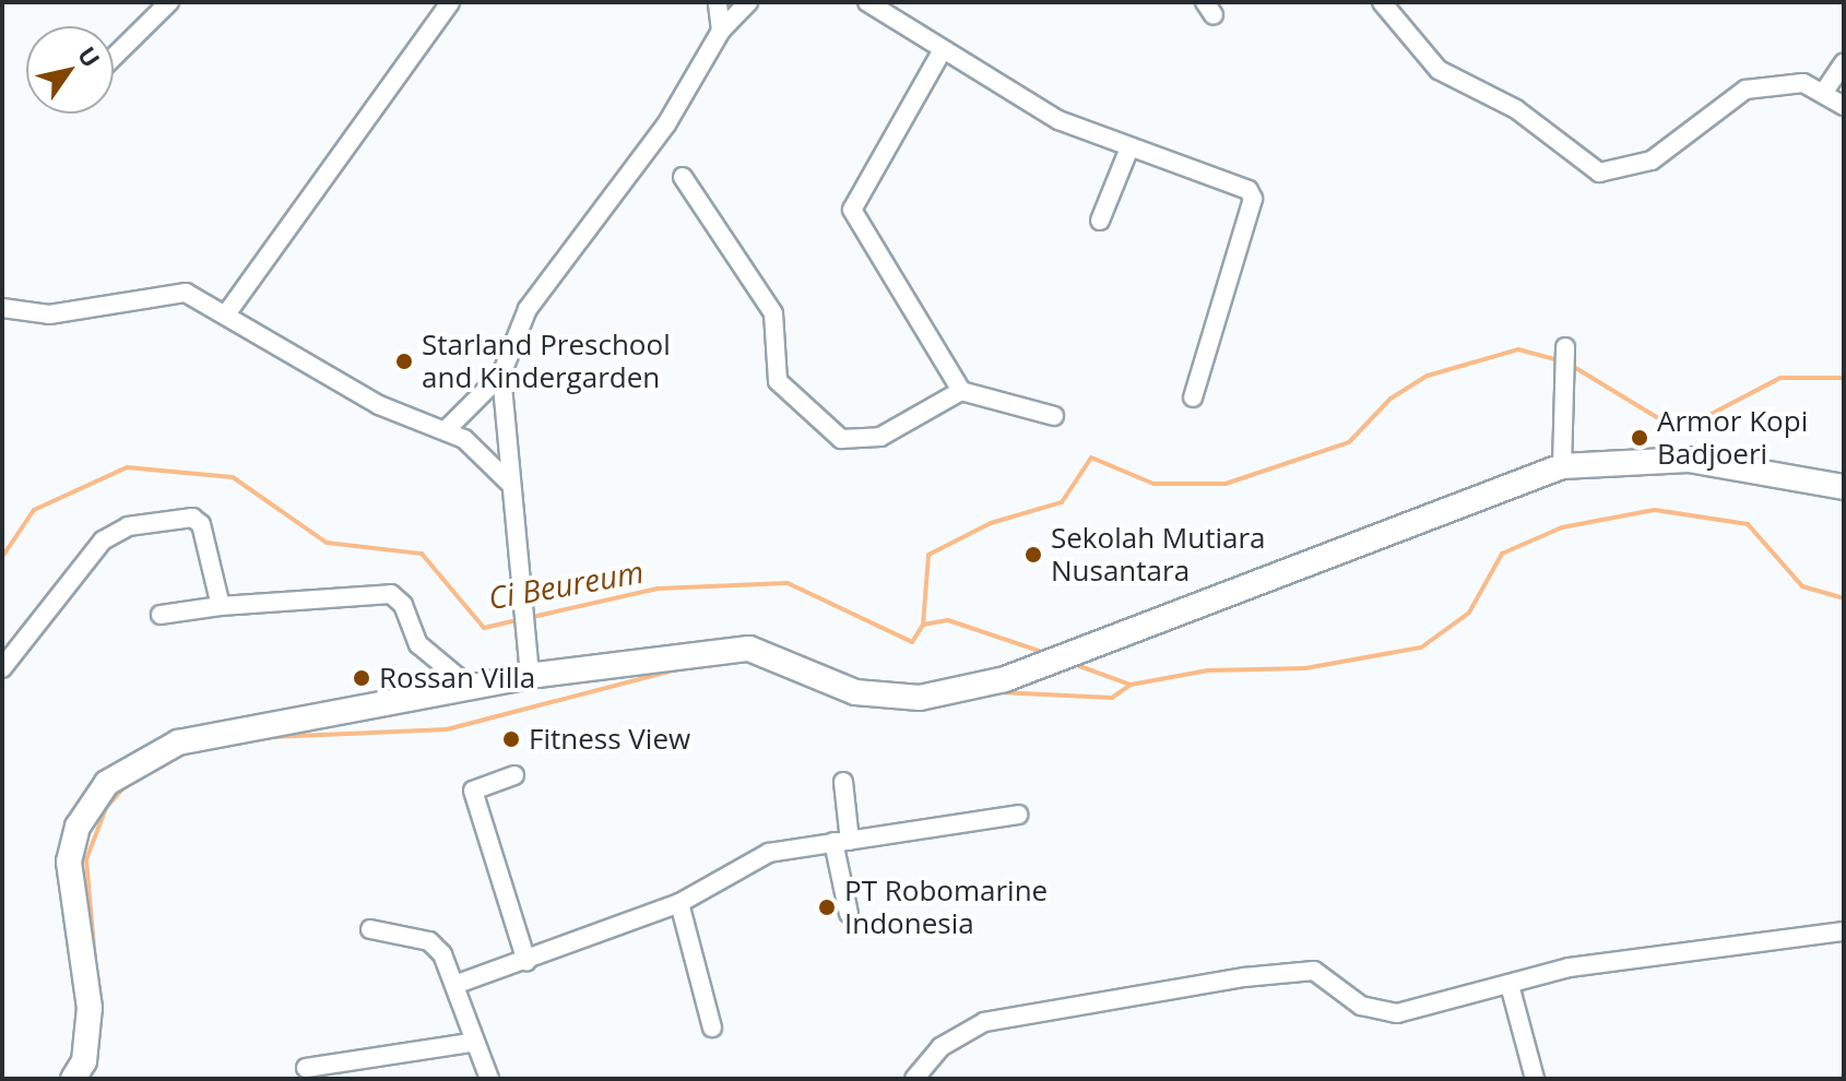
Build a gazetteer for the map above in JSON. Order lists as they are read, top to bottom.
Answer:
{
  "water": ["Ci Beureum"],
  "places": [
    "Starland Preschool and Kindergarden",
    "Armor Kopi Badjoeri",
    "Sekolah Mutiara Nusantara",
    "Rossan Villa",
    "Fitness View",
    "PT Robomarine Indonesia"
  ],
  "north": "top right"
}
